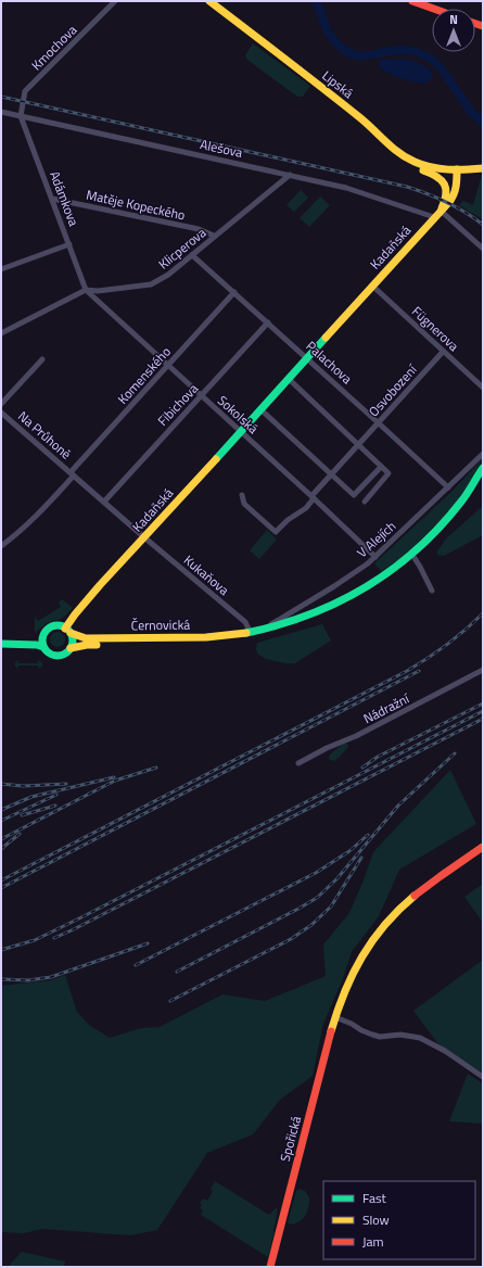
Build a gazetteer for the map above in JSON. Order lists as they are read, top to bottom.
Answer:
{
  "streets": {
    "main road": [
      "Lipská",
      "Kadaňská",
      "Černovická",
      "Spořická"
    ],
    "street": [
      "Kmochova",
      "Alešova",
      "Adámkova",
      "Matěje Kopeckého",
      "Klicperova",
      "Fügnerova",
      "Palachova",
      "Komenského",
      "Osvobození",
      "Fibichova",
      "Sokolská",
      "Na Průhoně",
      "V Alejích",
      "Kukaňova",
      "Nádražní"
    ]
  },
  "crossings": [
    ["Kmochova", "Alešova"],
    ["Kmochova", "Adámkova"],
    ["Lipská", "Kadaňská"],
    ["Alešova", "Adámkova"],
    ["Alešova", "Kadaňská"],
    ["Alešova", "Klicperova"],
    ["Adámkova", "Matěje Kopeckého"],
    ["Adámkova", "Klicperova"],
    ["Adámkova", "Sokolská"],
    ["Matěje Kopeckého", "Klicperova"],
    ["Kadaňská", "Fügnerova"],
    ["Kadaňská", "Palachova"],
    ["Kadaňská", "Sokolská"],
    ["Kadaňská", "Na Průhoně"],
    ["Kadaňská", "Kukaňova"],
    ["Kadaňská", "Černovická"],
    ["Klicperova", "Palachova"],
    ["Klicperova", "Sokolská"],
    ["Fügnerova", "Osvobození"],
    ["Palachova", "Komenského"],
    ["Palachova", "Osvobození"],
    ["Palachova", "Fibichova"],
    ["Palachova", "V Alejích"],
    ["Komenského", "Sokolská"],
    ["Komenského", "Na Průhoně"],
    ["Osvobození", "Sokolská"],
    ["Fibichova", "Sokolská"],
    ["Fibichova", "Na Průhoně"],
    ["Sokolská", "V Alejích"],
    ["Na Průhoně", "Kukaňova"],
    ["Kukaňova", "Černovická"]
  ],
  "legend": ["Fast", "Slow", "Jam"],
  "north": "top"
}
